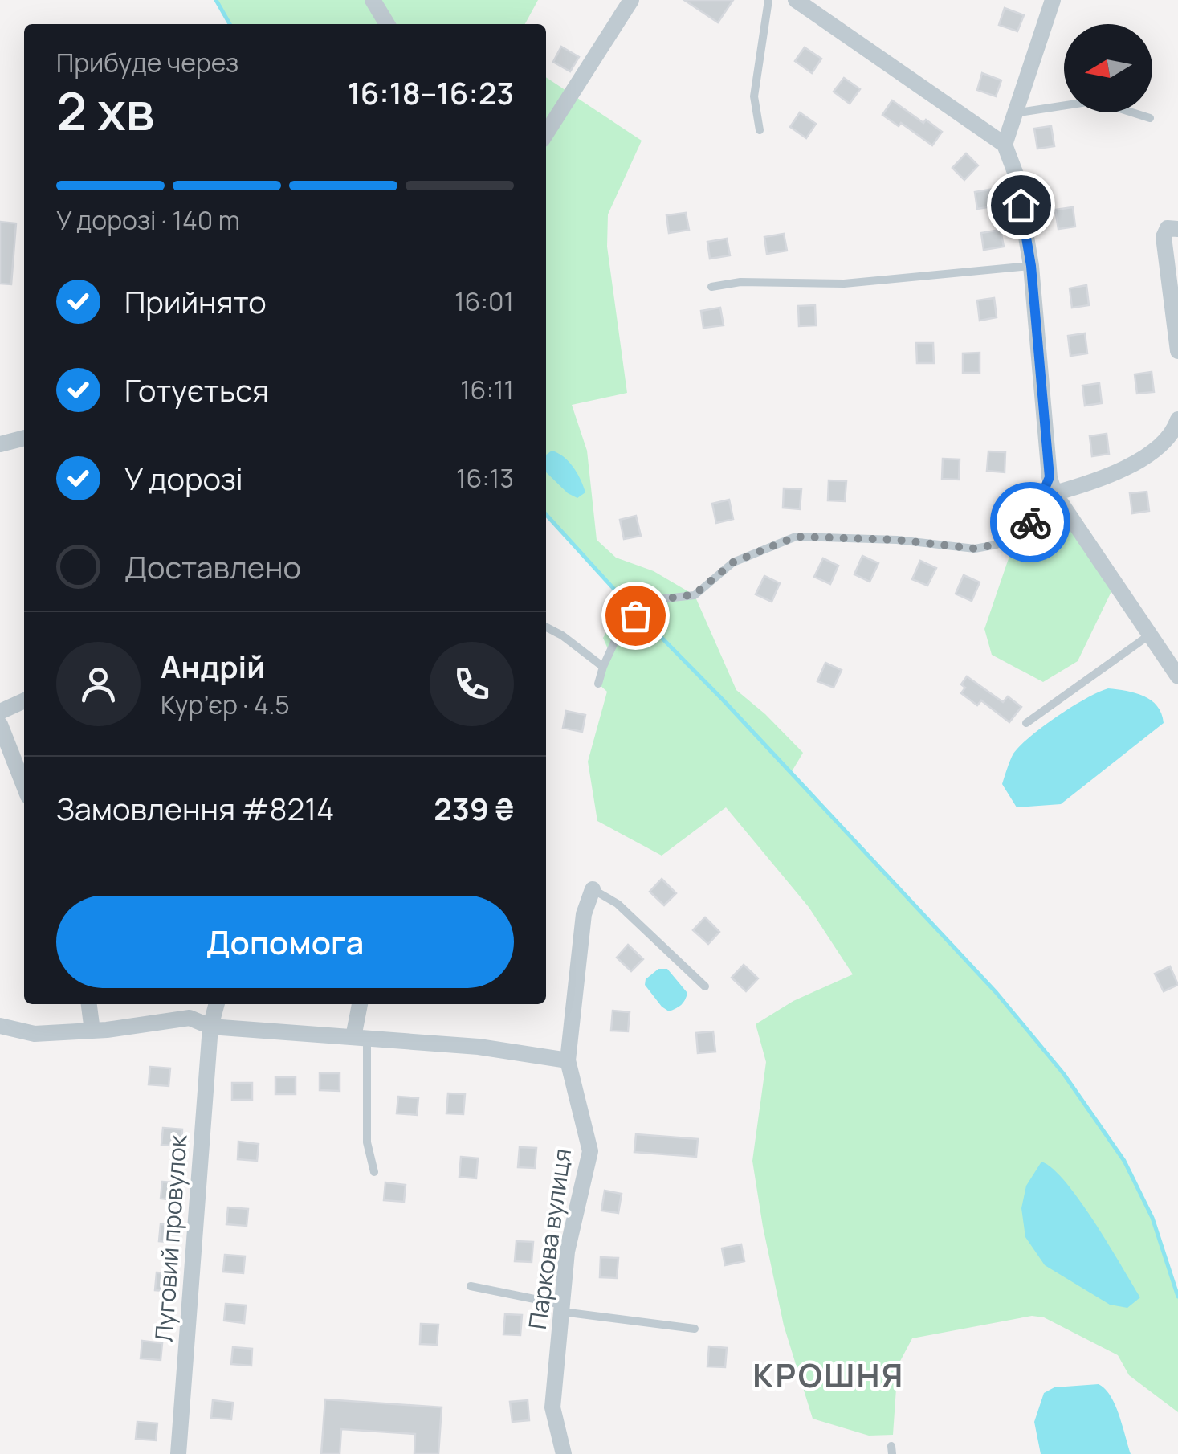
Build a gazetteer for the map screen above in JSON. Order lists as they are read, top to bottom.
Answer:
{
  "streets": {
    "street": ["Луговий провулок", "Паркова вулиця"]
  },
  "districts": ["КРОШНЯ"],
  "north": "left",
  "page": {
    "heading": ["2 хв", "Прибуде через", "16:18–16:23"],
    "panel": [
      "Андрій",
      "Кур’єр · 4.5",
      "Замовлення #8214",
      "239 ₴"
    ],
    "bar": "У дорозі · 140 m",
    "list": [
      ["Прийнято", "16:01"],
      ["Готується", "16:11"],
      ["У дорозі", "16:13"],
      "Доставлено"
    ],
    "buttons": "Допомога"
  }
}
